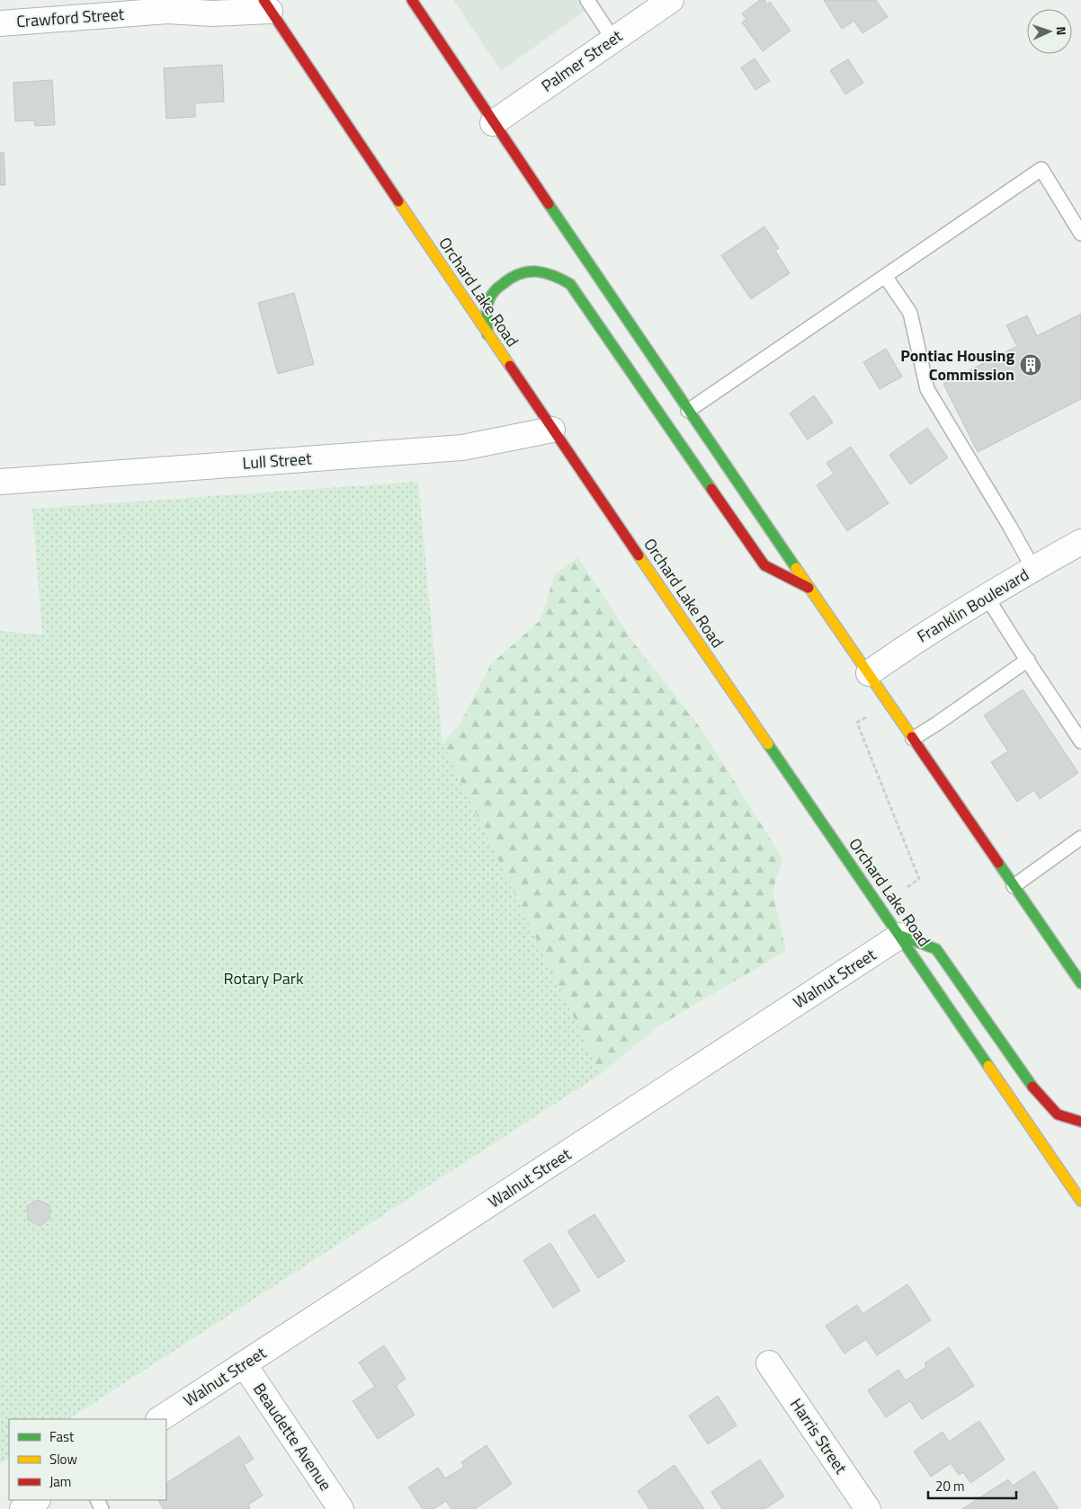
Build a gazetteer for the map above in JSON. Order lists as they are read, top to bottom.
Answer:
{
  "streets": {
    "main road": ["Orchard Lake Road"],
    "street": [
      "Crawford Street",
      "Palmer Street",
      "Lull Street",
      "Franklin Boulevard",
      "Walnut Street",
      "Harris Street",
      "Beaudette Avenue"
    ]
  },
  "crossings": [
    ["Crawford Street", "Orchard Lake Road"],
    ["Orchard Lake Road", "Lull Street"],
    ["Orchard Lake Road", "Walnut Street"],
    ["Walnut Street", "Beaudette Avenue"]
  ],
  "parks": ["Rotary Park"],
  "places": {
    "building": ["Pontiac Housing Commission"]
  },
  "legend": ["Fast", "Slow", "Jam"],
  "scale_bar": "20 m",
  "north": "right"
}
